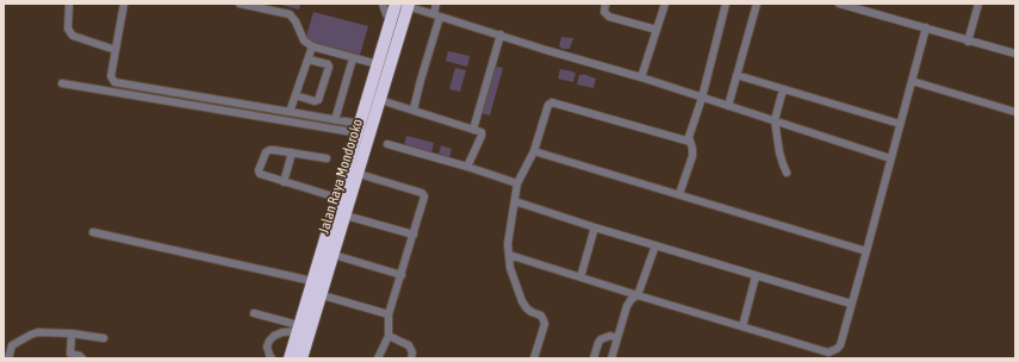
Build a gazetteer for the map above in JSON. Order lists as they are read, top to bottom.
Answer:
{
  "streets": {
    "highway": ["Jalan Raya Mondoroko"]
  }
}
